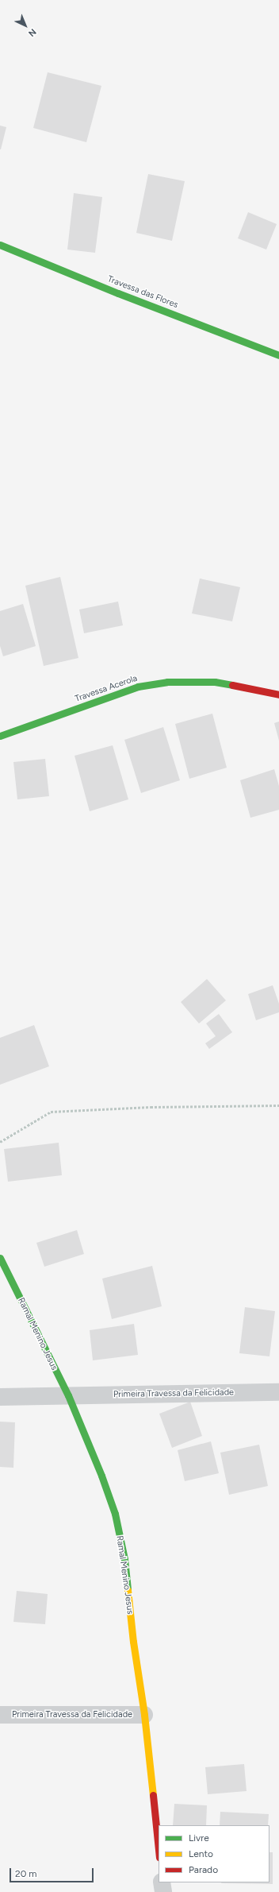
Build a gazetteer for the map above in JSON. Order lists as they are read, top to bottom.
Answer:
{
  "streets": {
    "street": [
      "Travessa das Flores",
      "Travessa Acerola",
      "Ramal Menino Jesus",
      "Primeira Travessa da Felicidade"
    ]
  },
  "crossings": [
    ["Ramal Menino Jesus", "Primeira Travessa da Felicidade"]
  ],
  "legend": ["Livre", "Lento", "Parado"],
  "scale_bar": "20 m",
  "north": "bottom right"
}
